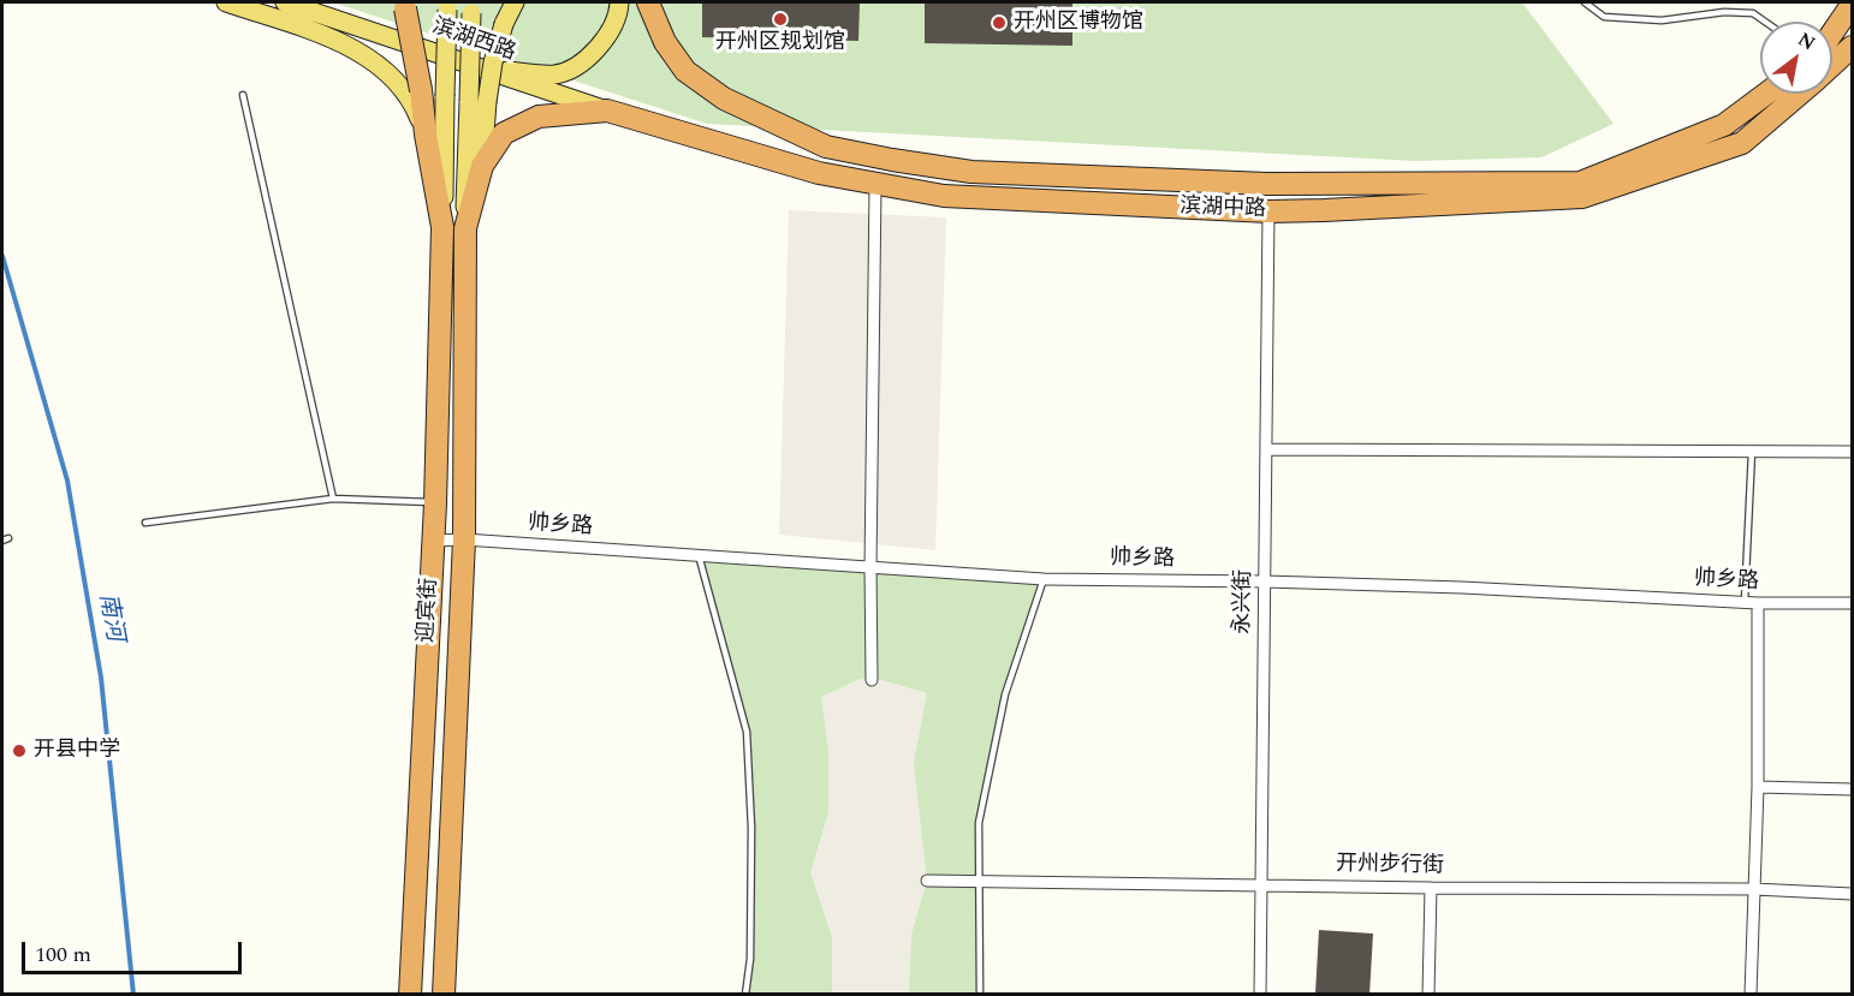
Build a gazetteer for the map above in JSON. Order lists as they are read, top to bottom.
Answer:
{
  "streets": {
    "highway": ["滨湖中路", "迎宾街"],
    "main road": ["滨湖西路"],
    "street": ["帅乡路", "永兴街", "开州步行街"]
  },
  "crossings": [
    ["滨湖西路", "滨湖中路"],
    ["滨湖西路", "迎宾街"],
    ["滨湖中路", "永兴街"],
    ["滨湖中路", "迎宾街"],
    ["帅乡路", "永兴街"],
    ["帅乡路", "迎宾街"],
    ["永兴街", "开州步行街"]
  ],
  "water": ["南河"],
  "places": ["开州区规划馆", "开州区博物馆", "开县中学"],
  "scale_bar": "100 m",
  "north": "top right"
}
